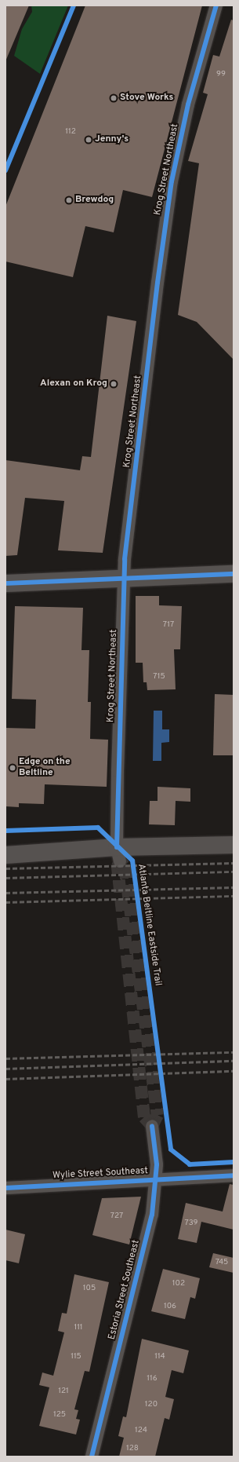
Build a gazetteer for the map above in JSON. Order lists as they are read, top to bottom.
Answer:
{
  "streets": {
    "street": ["Krog Street Northeast", "Wylie Street Southeast", "Estoria Street Southeast"],
    "cycle path": ["Atlanta Beltline Eastside Trail"]
  },
  "crossings": [
    ["Wylie Street Southeast", "Estoria Street Southeast"]
  ],
  "places": [
    "Stove Works",
    "Jenny's",
    "Brewdog",
    "Alexan on Krog",
    "Edge on the Beltline"
  ],
  "house_numbers": [
    "99",
    "112",
    "717",
    "715",
    "727",
    "739",
    "745",
    "102",
    "105",
    "106",
    "111",
    "115",
    "114",
    "116",
    "121",
    "120",
    "125",
    "124",
    "128"
  ]
}
